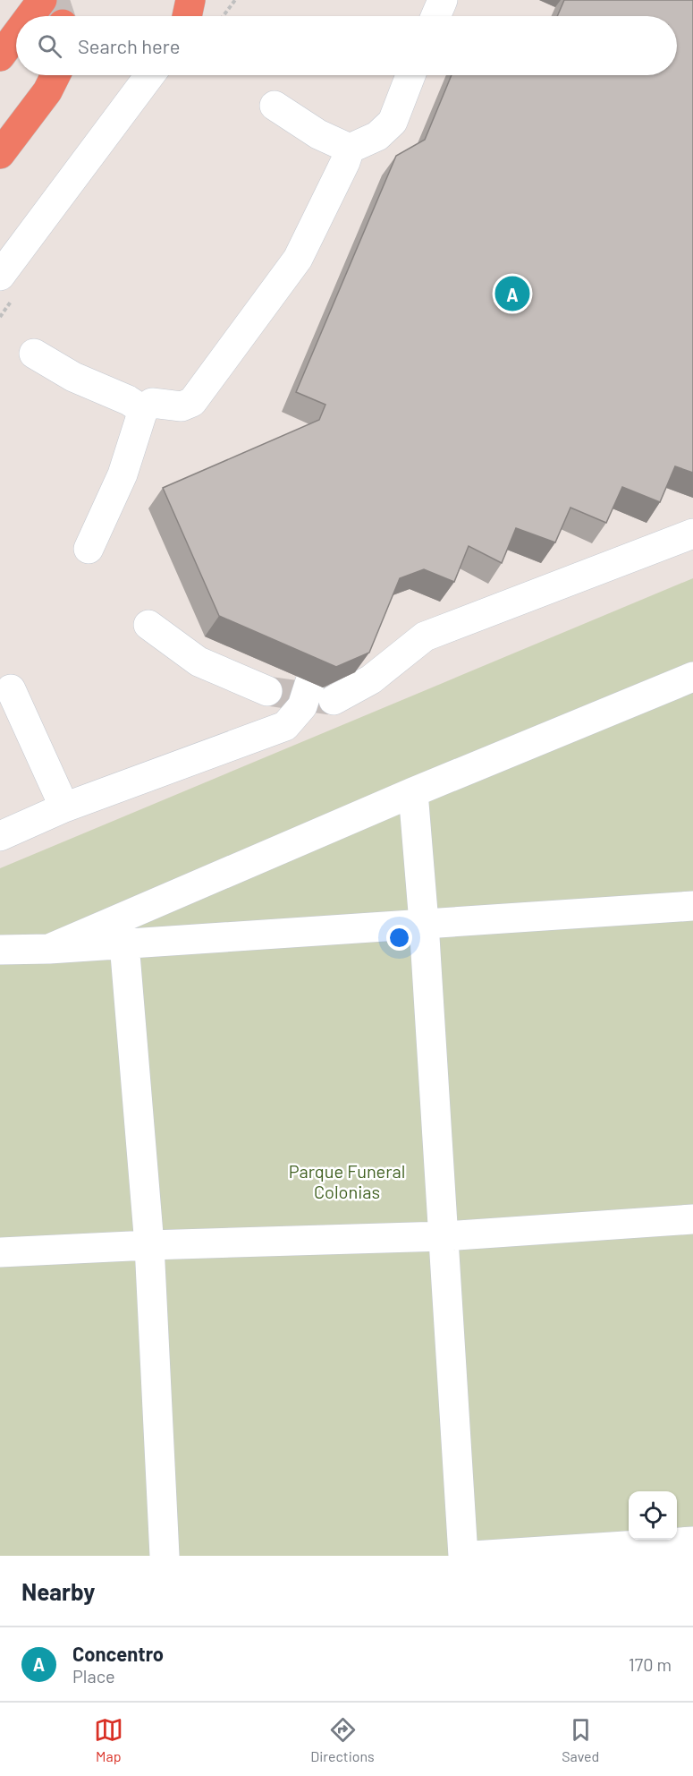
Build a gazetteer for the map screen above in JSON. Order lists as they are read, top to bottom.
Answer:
{
  "parks": ["Parque Funeral Colonias"],
  "page": {
    "search": "Search here",
    "pins": "A",
    "heading": "Nearby",
    "list": [
      {
        "mark": "A",
        "name": "Concentro",
        "note": "Place",
        "value": "170 m"
      }
    ],
    "nav": ["Map", "Directions", "Saved"]
  }
}
